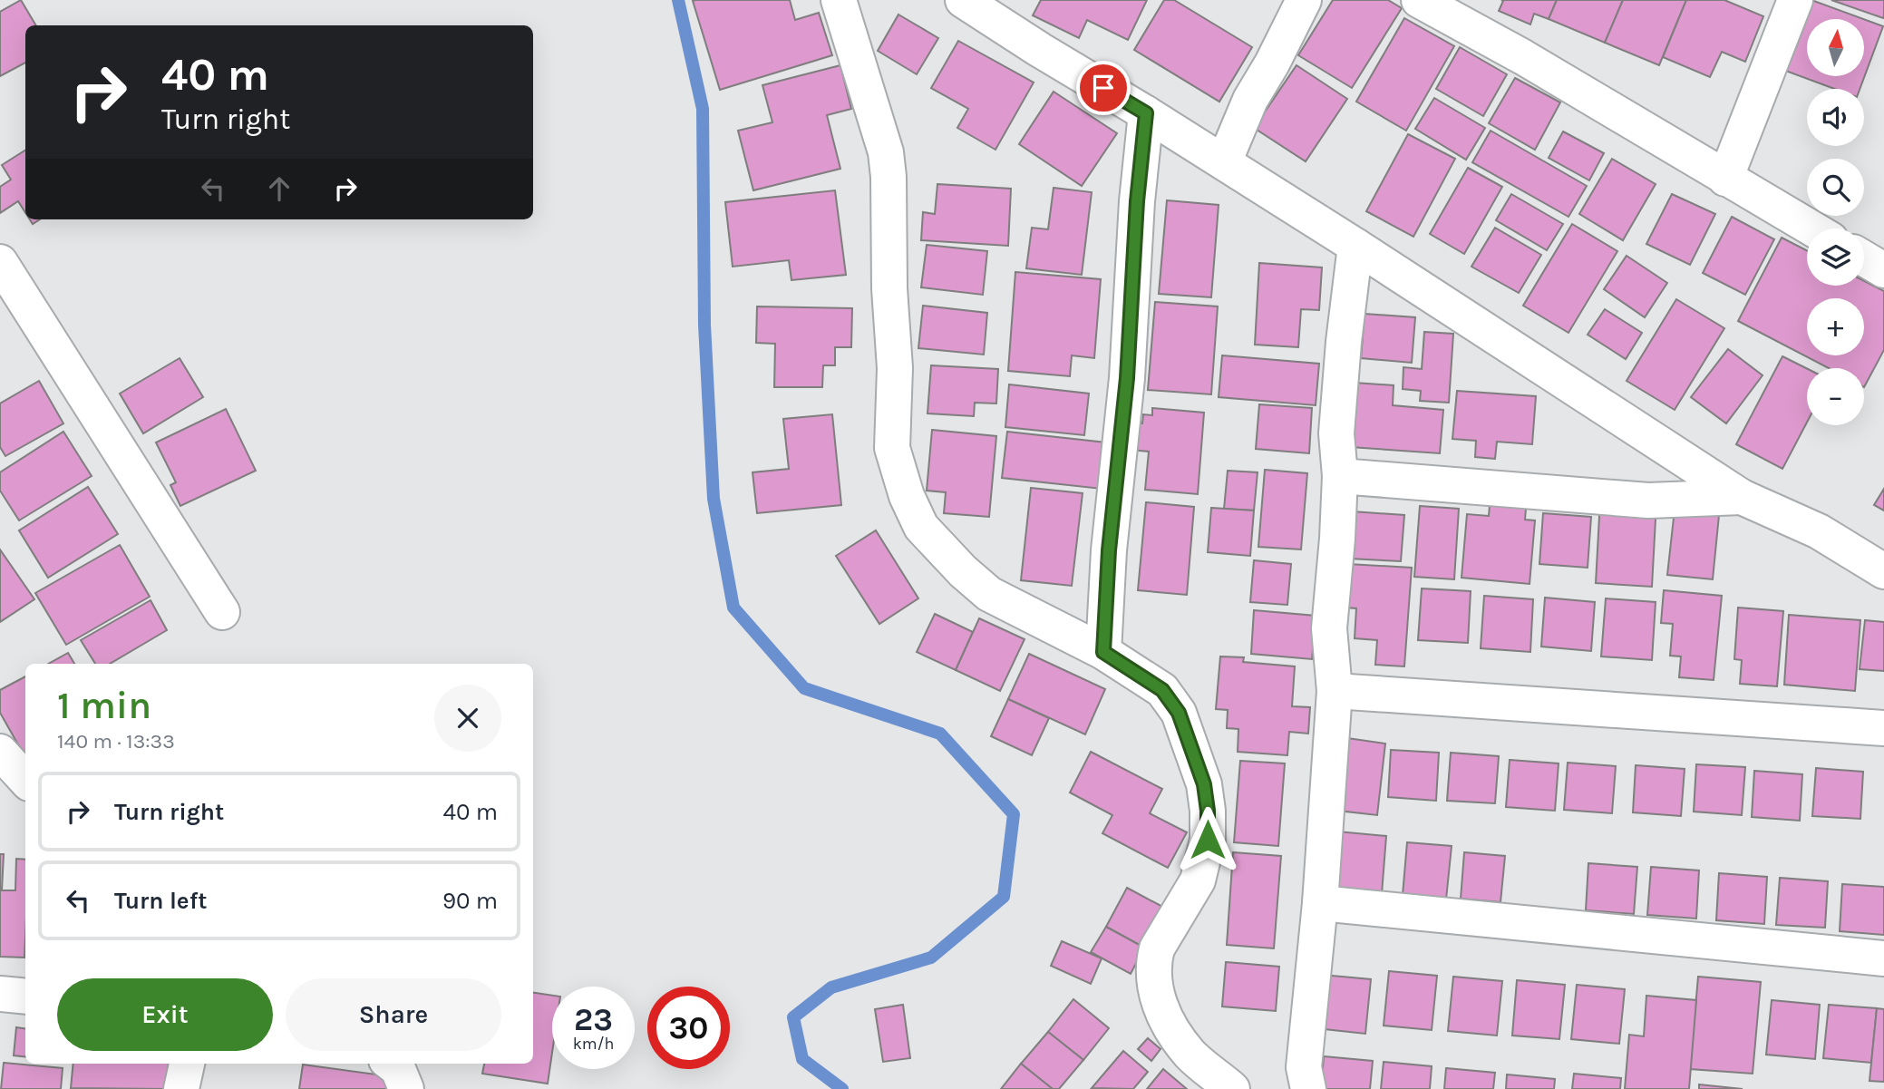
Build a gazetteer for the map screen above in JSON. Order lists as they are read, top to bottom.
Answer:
{
  "north": "top",
  "page": {
    "map_buttons": ["+", "−"],
    "turn": ["40 m", "Turn right"],
    "heading": ["1 min", "140 m · 13:33"],
    "list": [
      {
        "name": "Turn right",
        "value": "40 m"
      },
      {
        "name": "Turn left",
        "value": "90 m"
      }
    ],
    "buttons": ["Exit", "Share"],
    "speed": "23 km/h",
    "limit": "30"
  }
}
